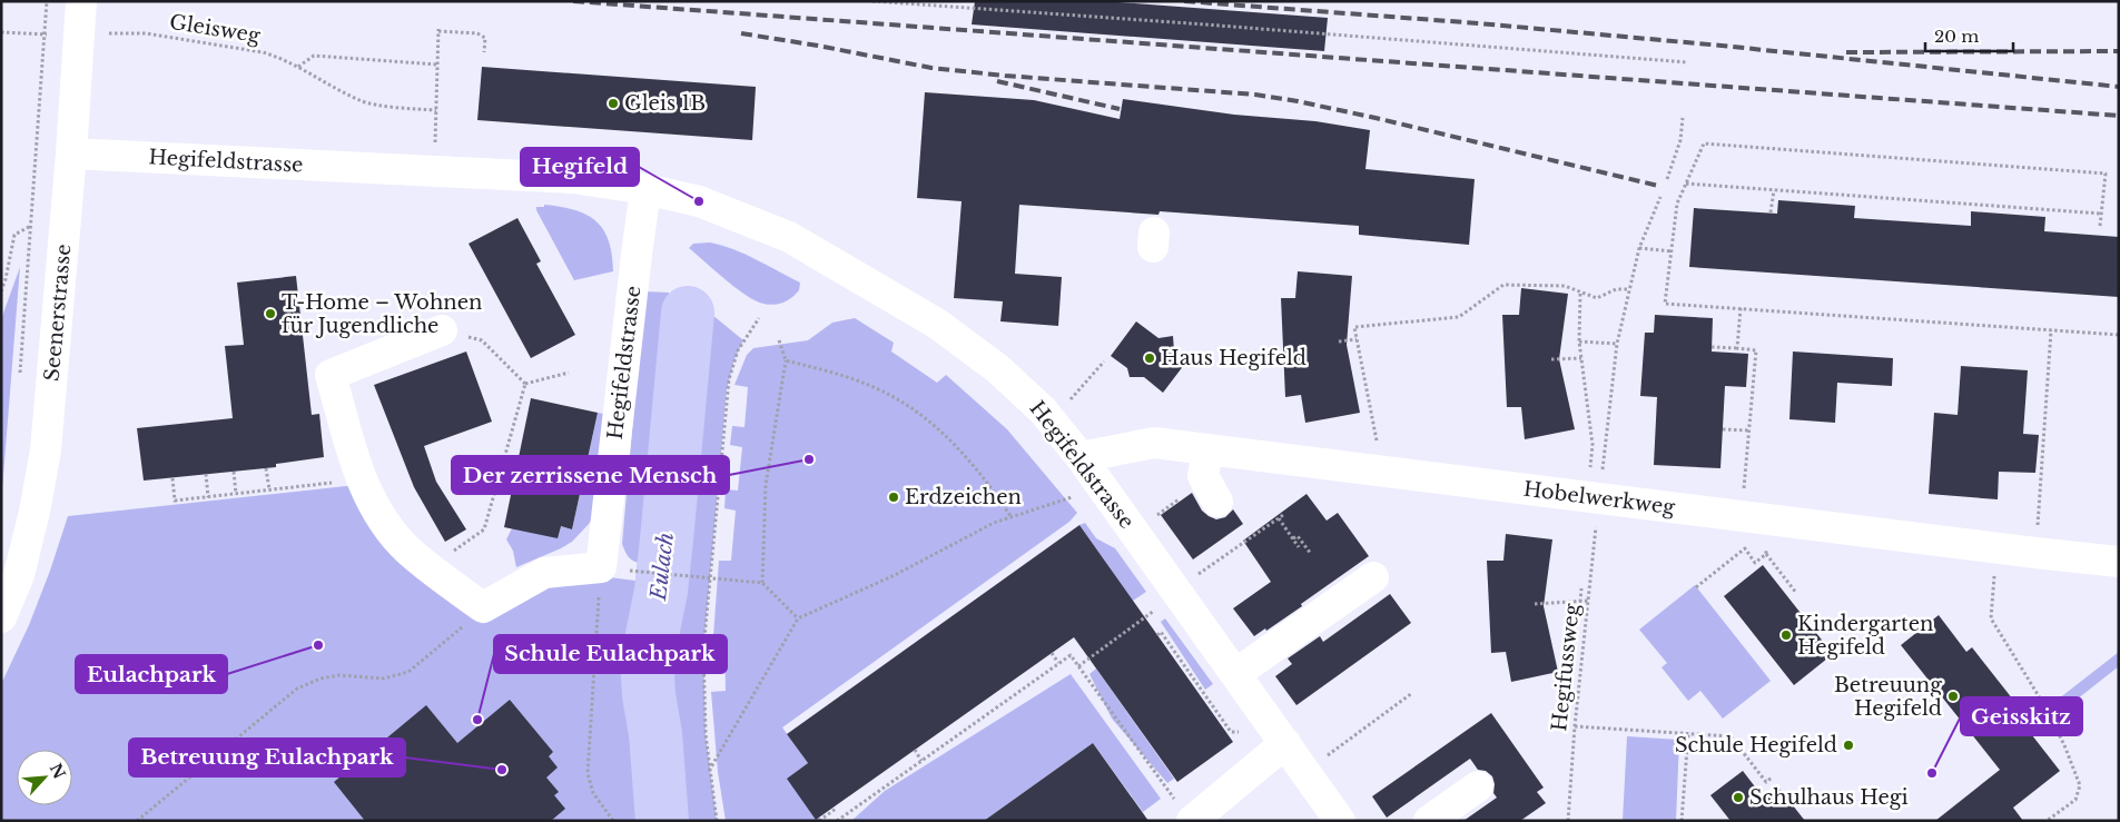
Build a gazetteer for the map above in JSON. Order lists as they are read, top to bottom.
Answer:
{
  "streets": {
    "street": ["Hegifeldstrasse", "Seenerstrasse", "Hobelwerkweg"],
    "path": ["Gleisweg", "Hegifussweg"]
  },
  "crossings": [
    ["Hegifeldstrasse", "Seenerstrasse"],
    ["Hegifeldstrasse", "Hobelwerkweg"]
  ],
  "water": ["Eulach"],
  "places": [
    "Gleis 1B",
    "Hegifeld",
    "T-Home – Wohnen für Jugendliche",
    "Haus Hegifeld",
    "Der zerrissene Mensch",
    "Erdzeichen",
    "Kindergarten Hegifeld",
    "Eulachpark",
    "Betreuung Hegifeld",
    "Schule Eulachpark",
    "Schule Hegifeld",
    "Betreuung Eulachpark",
    "Geisskitz",
    "Schulhaus Hegi"
  ],
  "scale_bar": "20 m",
  "north": "top right"
}
